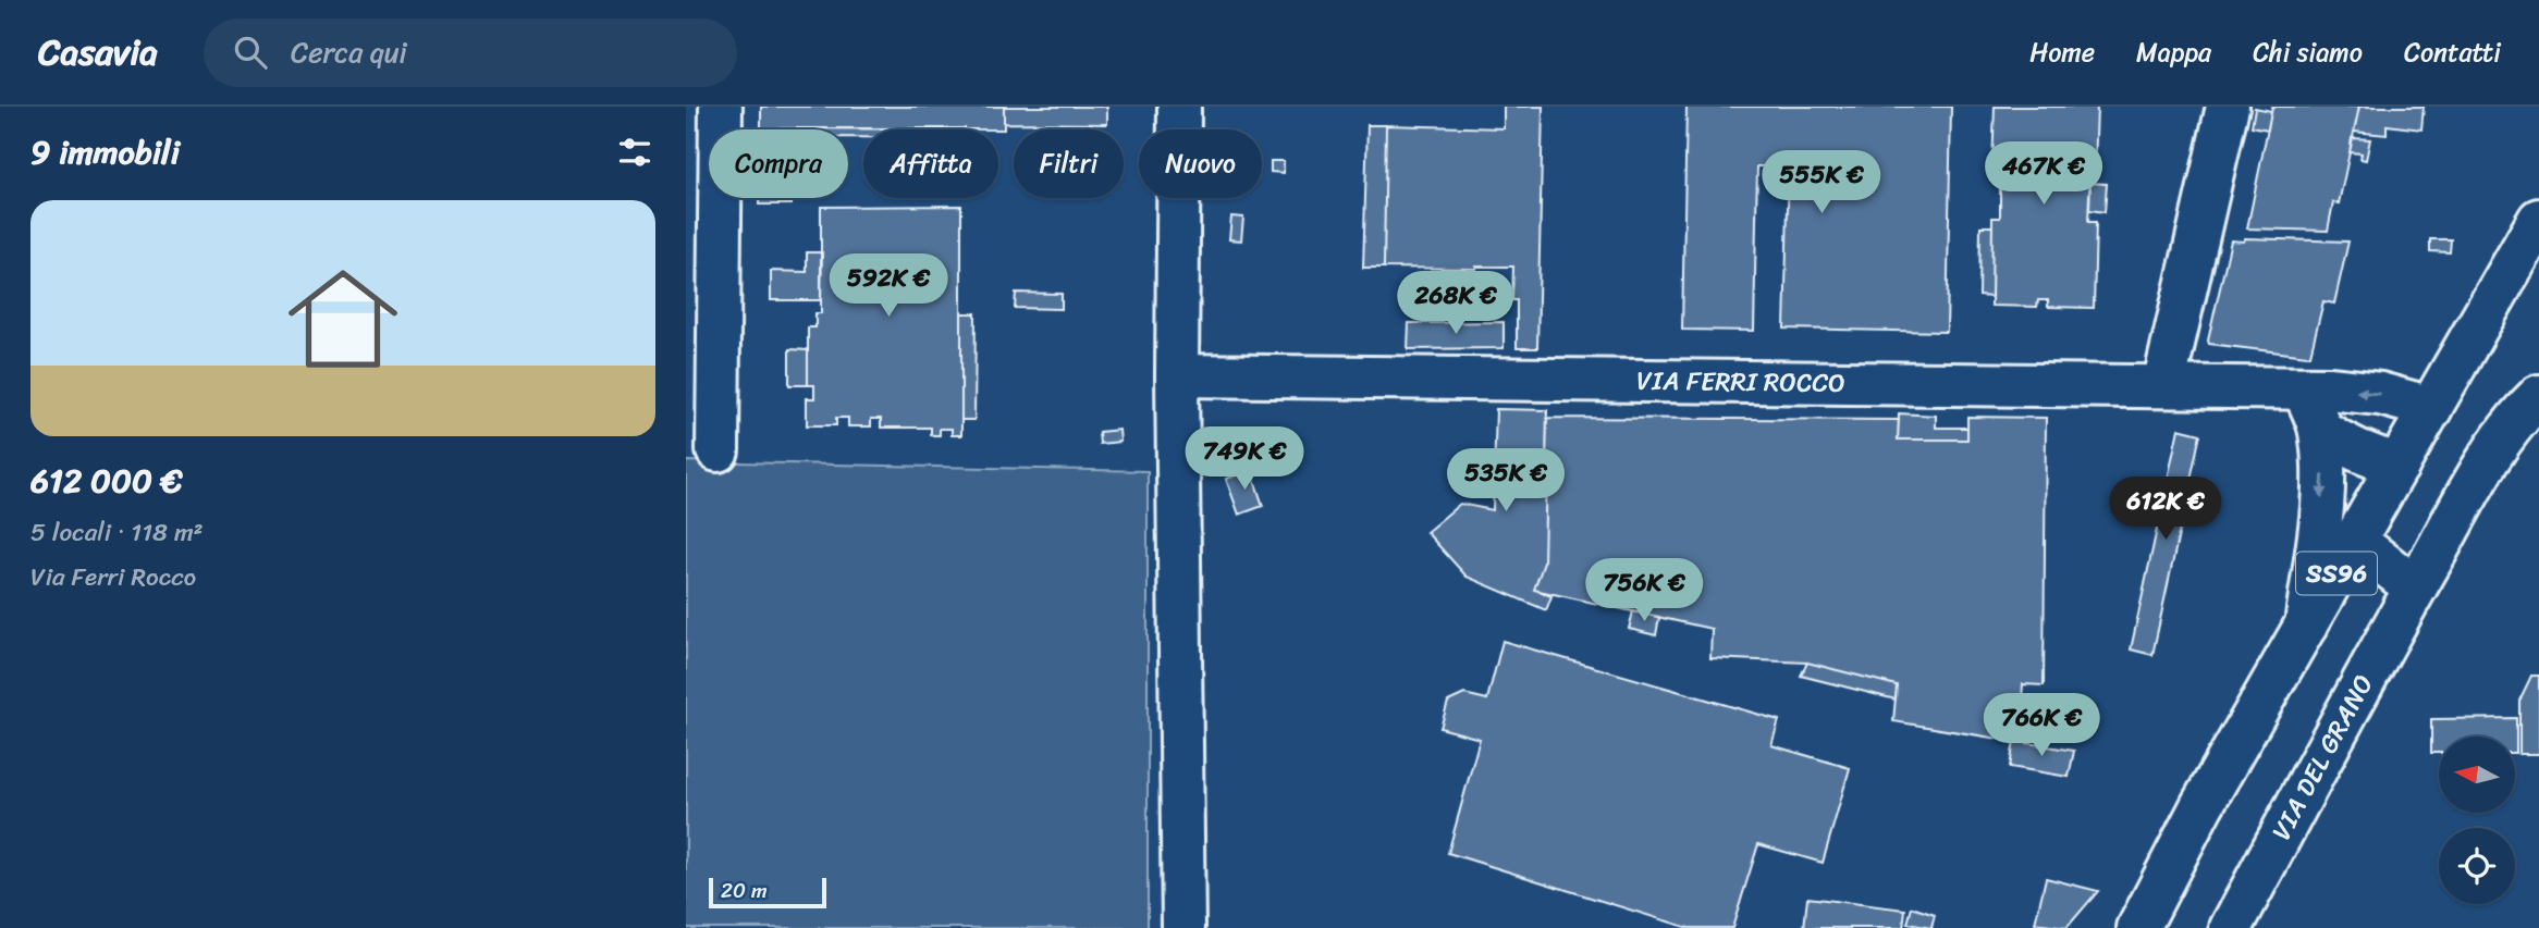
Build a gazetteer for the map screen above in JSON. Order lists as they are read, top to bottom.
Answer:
{
  "streets": {
    "street": ["VIA FERRI ROCCO", "SS96", "VIA DEL GRANO"]
  },
  "crossings": [
    ["VIA FERRI ROCCO", "SS96"]
  ],
  "scale_bar": "20 m",
  "north": "left",
  "page": {
    "header": "Casavia",
    "search": "Cerca qui",
    "nav": [
      "Home",
      "Mappa",
      "Chi siamo",
      "Contatti"
    ],
    "heading": "9 immobili",
    "chip": [
      "Compra",
      "Affitta",
      "Filtri",
      "Nuovo"
    ],
    "price": [
      "467K €",
      "555K €",
      "592K €",
      "268K €",
      "749K €",
      "535K €",
      "612K €",
      "756K €",
      "766K €"
    ],
    "list": [
      {
        "name": "612 000 €",
        "note": "5 locali · 118 m² · Via Ferri Rocco"
      }
    ],
    "scale": "20 m"
  }
}
